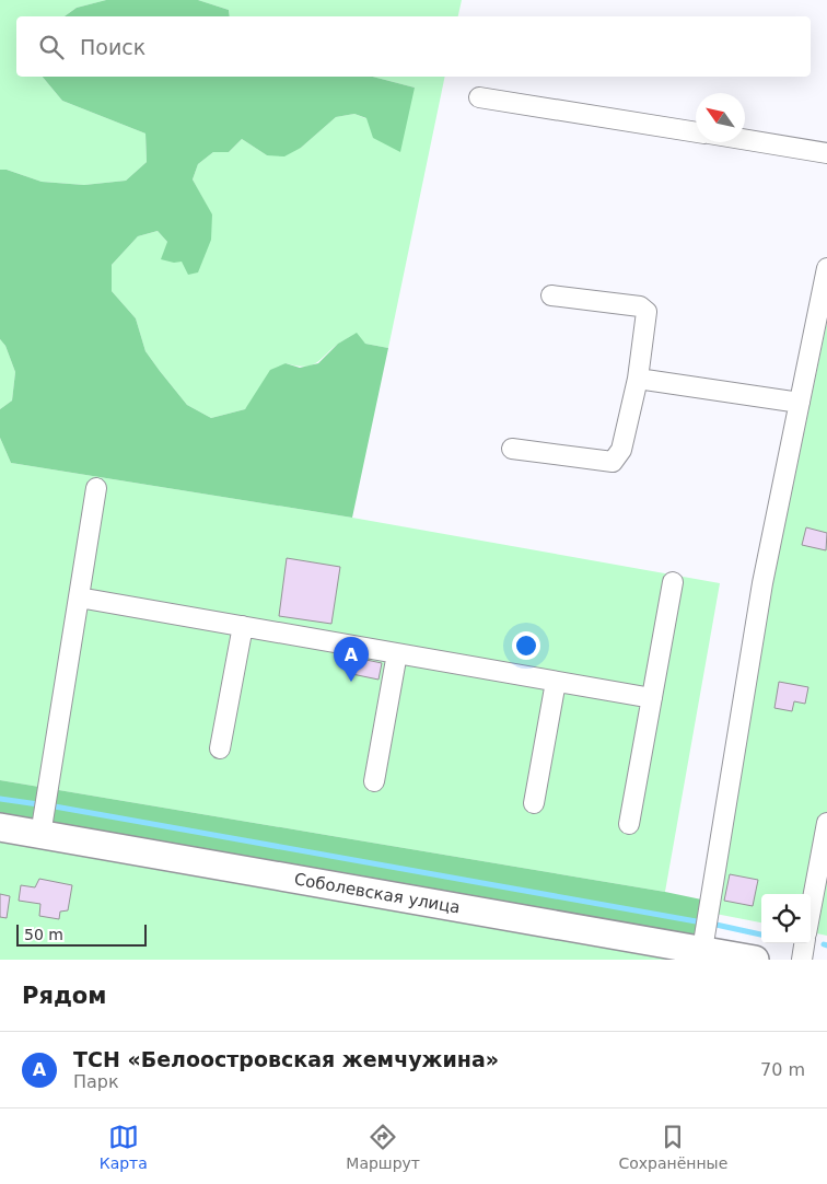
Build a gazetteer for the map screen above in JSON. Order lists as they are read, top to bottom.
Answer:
{
  "streets": {
    "street": ["Соболевская улица"]
  },
  "scale_bar": "50 m",
  "north": "top left",
  "page": {
    "search": "Поиск",
    "pins": "A",
    "scale": "50 m",
    "heading": "Рядом",
    "list": [
      {
        "mark": "A",
        "name": "ТСН «Белоостровская жемчужина»",
        "note": "Парк",
        "value": "70 m"
      }
    ],
    "nav": ["Карта", "Маршрут", "Сохранённые"]
  }
}
